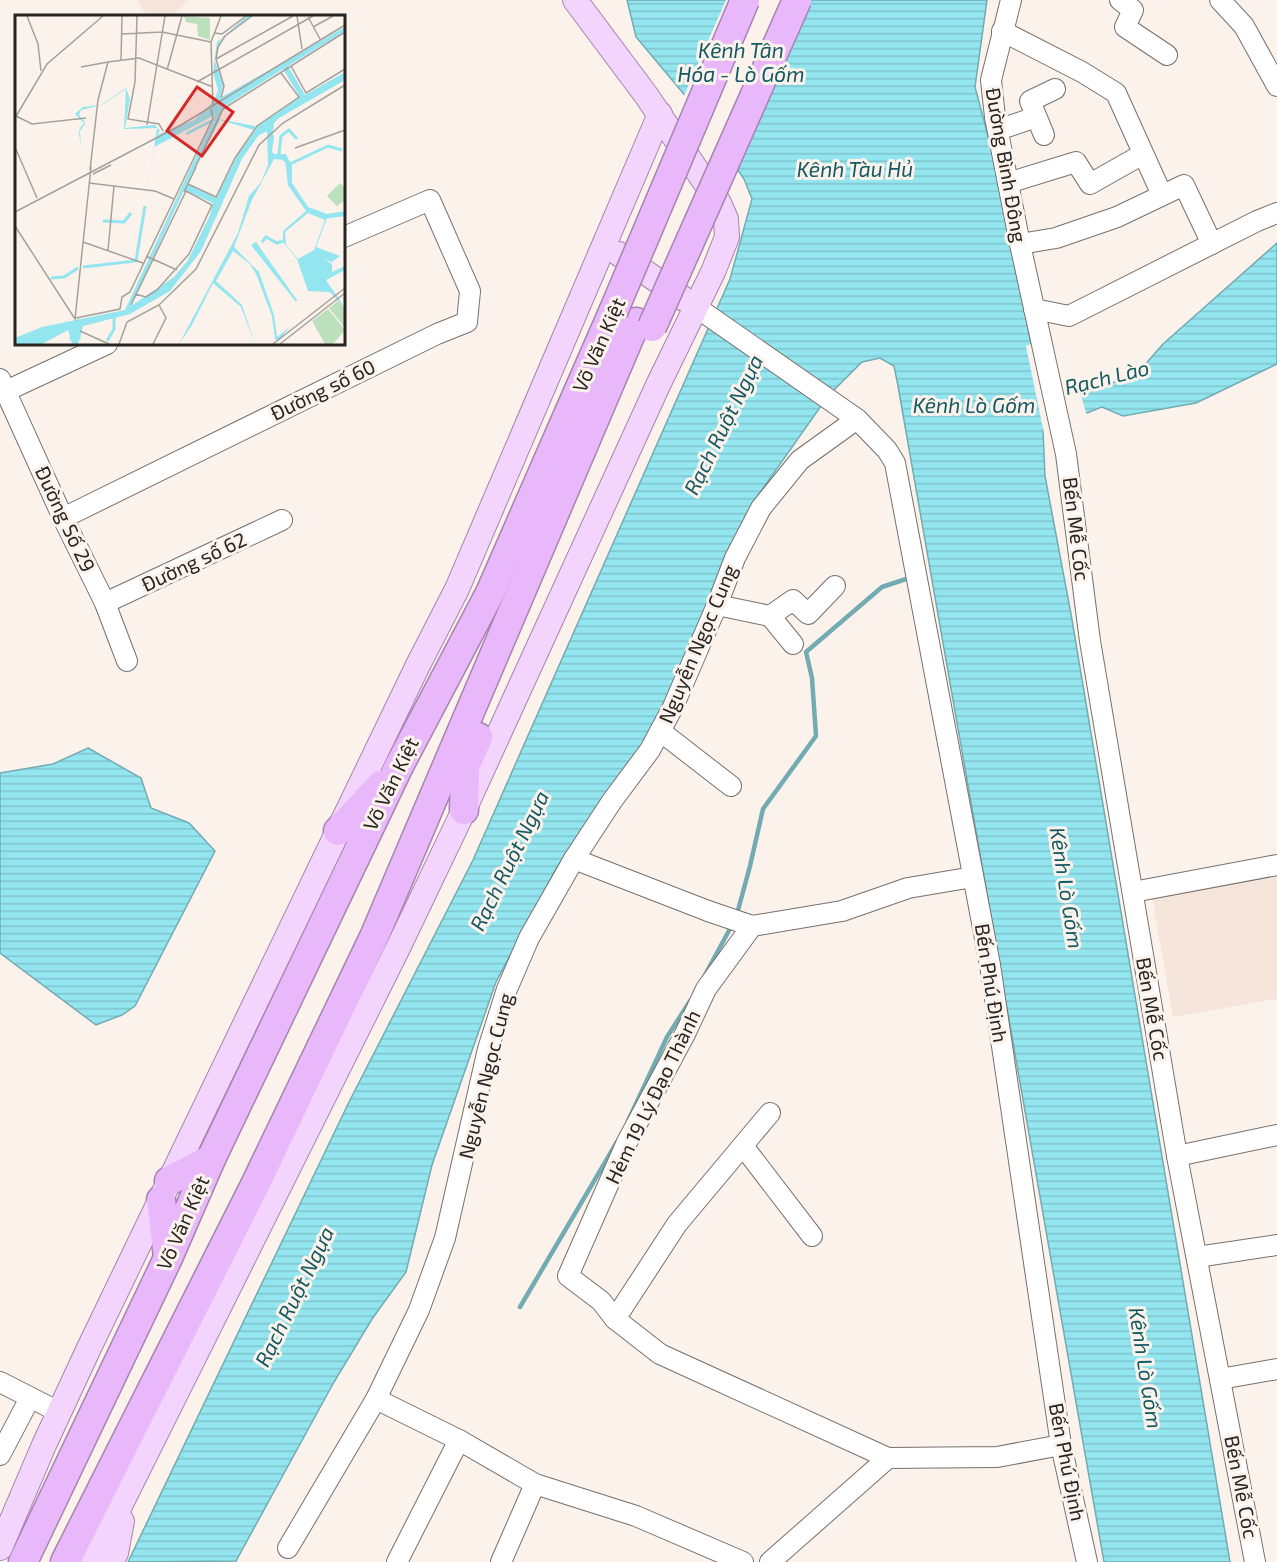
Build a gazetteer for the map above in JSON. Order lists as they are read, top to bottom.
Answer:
{
  "streets": {
    "highway": ["Võ Văn Kiệt"],
    "street": [
      "Đường Bình Đông",
      "Đường số 60",
      "Đường Số 29",
      "Bến Mễ Cốc",
      "Đường số 62",
      "Nguyễn Ngọc Cung",
      "Bến Phú Định",
      "Hẻm 19 Lý Đạo Thành"
    ]
  },
  "crossings": [
    ["Đường Bình Đông", "Bến Mễ Cốc"],
    ["Võ Văn Kiệt", "Bến Phú Định"],
    ["Đường số 60", "Đường Số 29"],
    ["Đường Số 29", "Đường số 62"],
    ["Nguyễn Ngọc Cung", "Bến Phú Định"]
  ],
  "water": [
    "Kênh Tân Hóa - Lò Gốm",
    "Kênh Tàu Hủ",
    "Rạch Lào",
    "Kênh Lò Gốm",
    "Rạch Ruột Ngựa"
  ]
}
